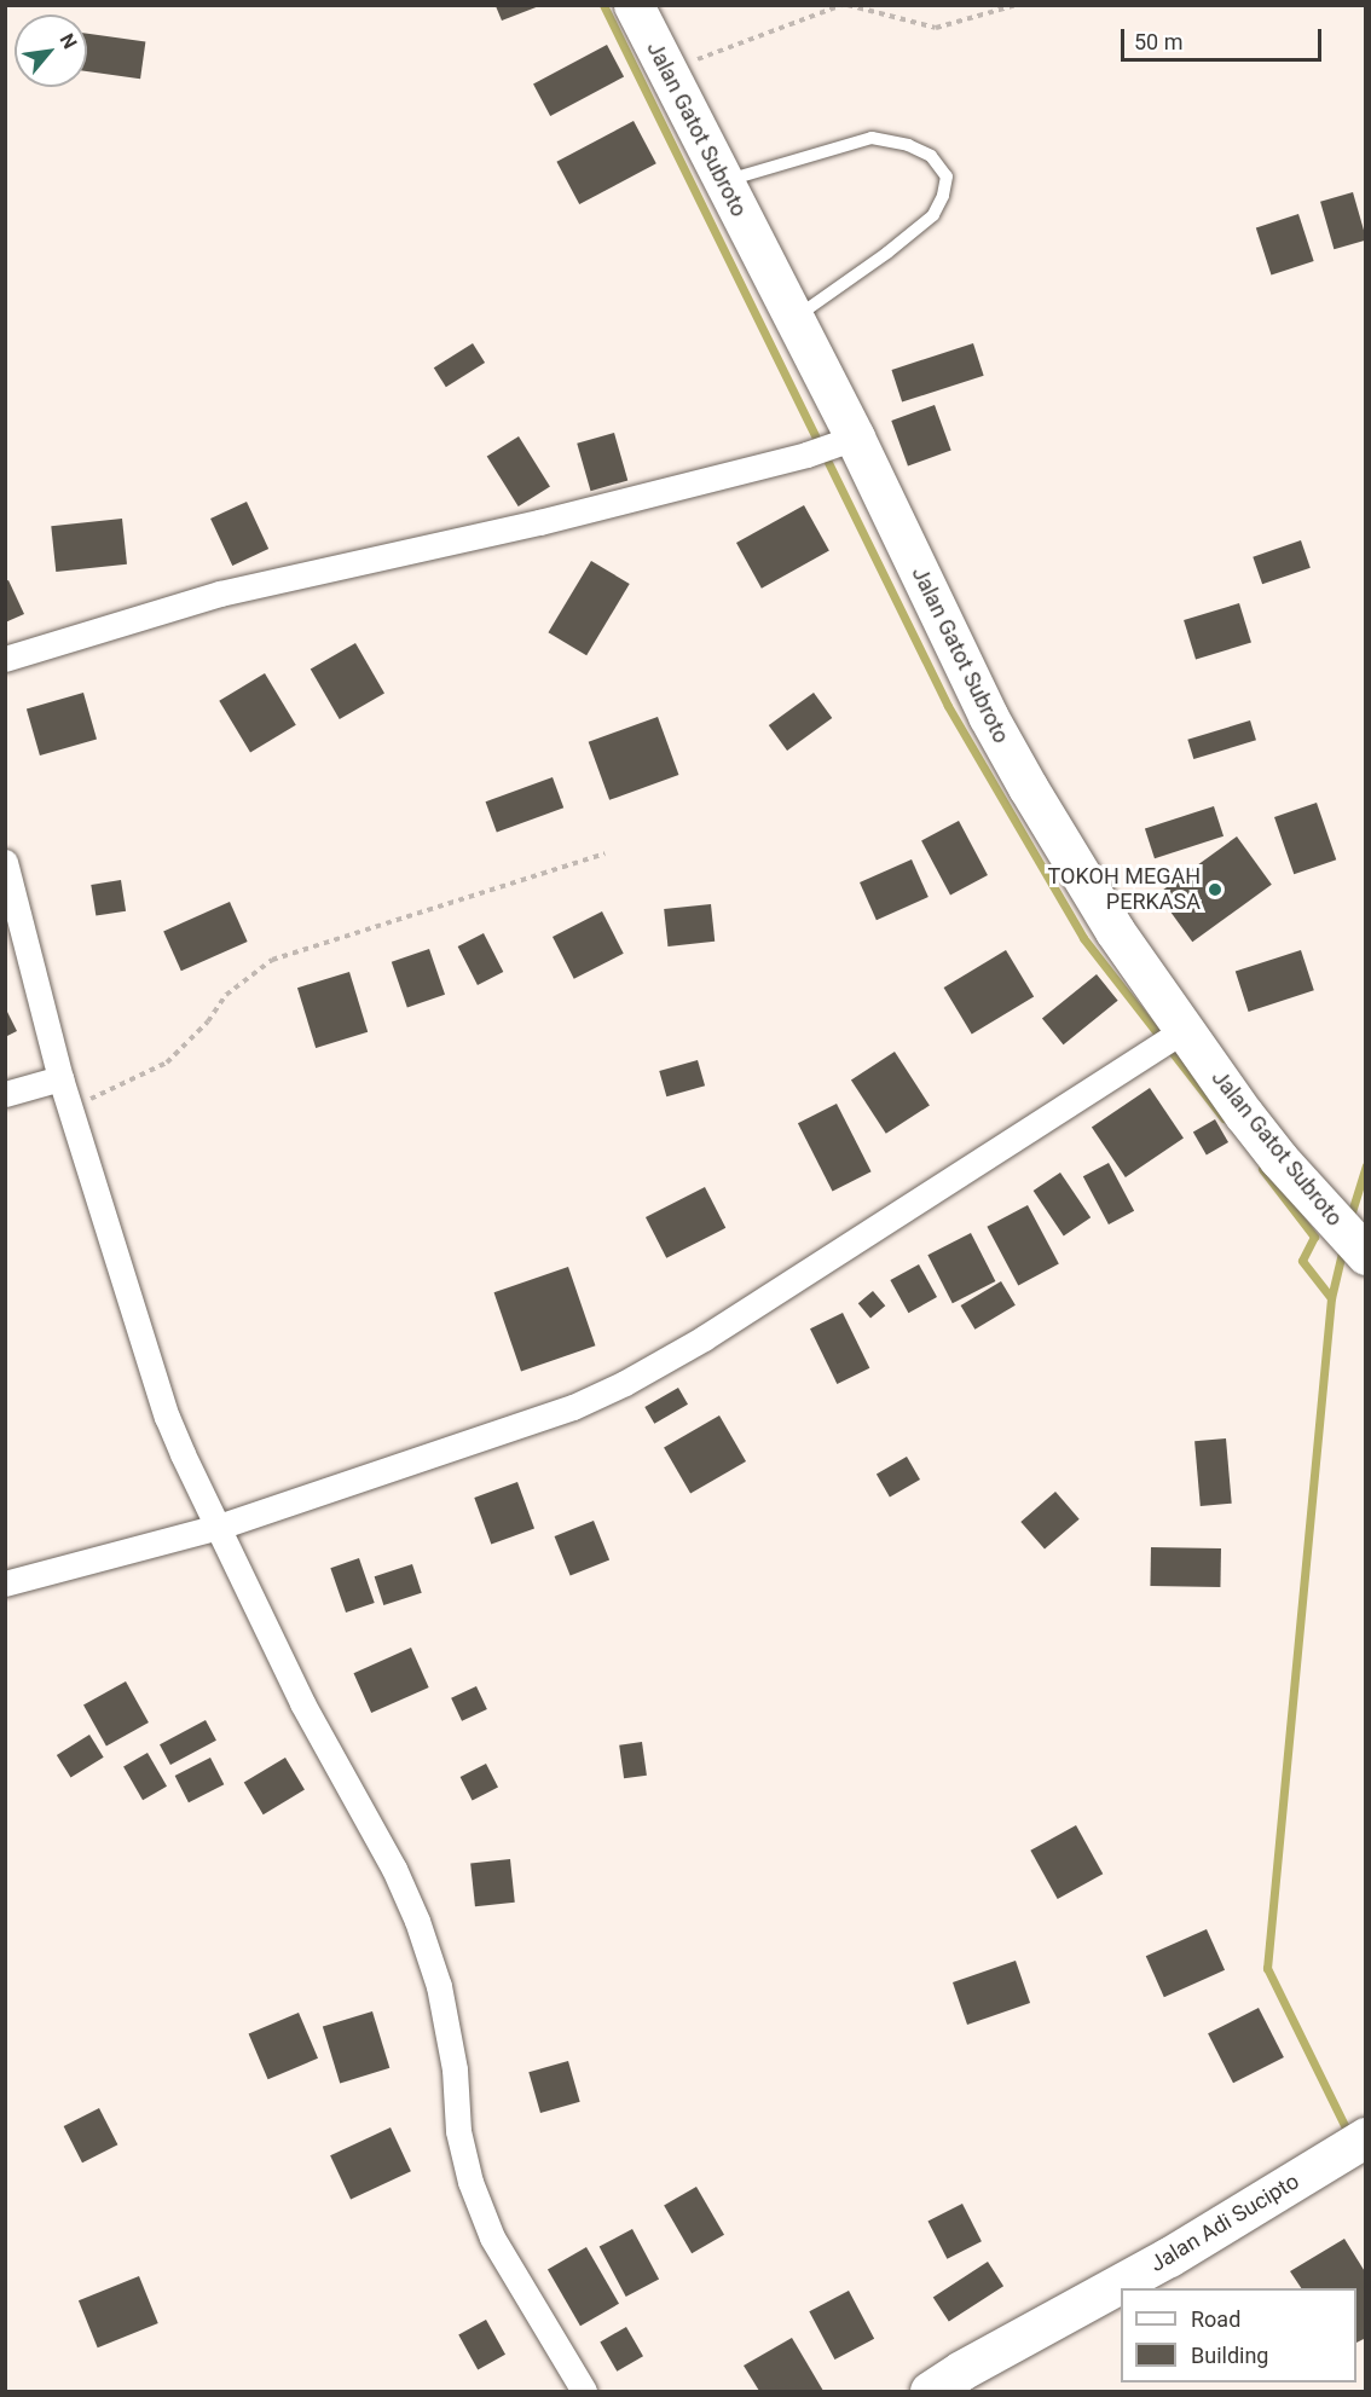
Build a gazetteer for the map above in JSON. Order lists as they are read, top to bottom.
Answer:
{
  "streets": {
    "highway": ["Jalan Gatot Subroto", "Jalan Adi Sucipto"]
  },
  "places": ["TOKOH MEGAH PERKASA"],
  "legend": ["Road", "Building"],
  "scale_bar": "50 m",
  "north": "top right"
}
